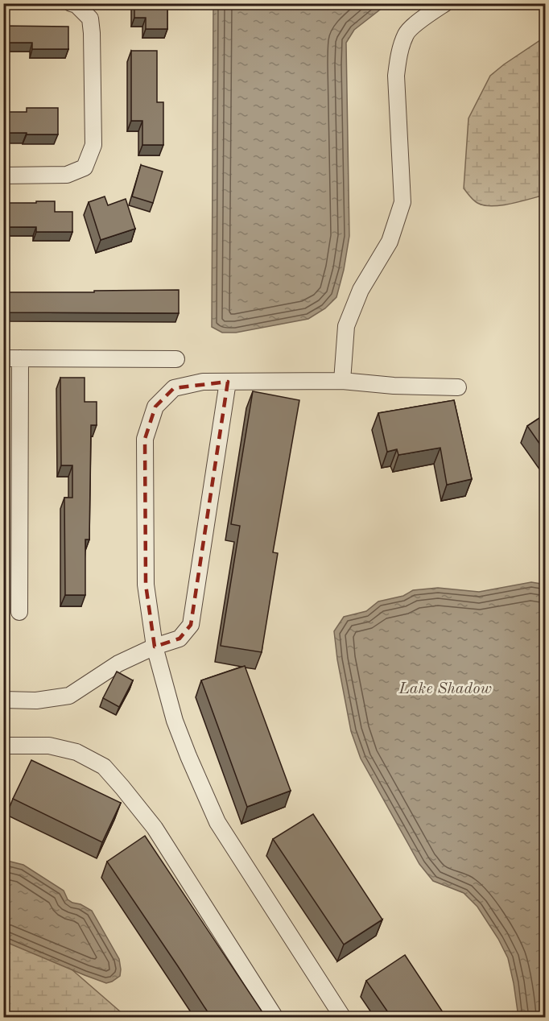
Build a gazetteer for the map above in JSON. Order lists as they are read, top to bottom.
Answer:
{
  "water": ["Lake Shadow"]
}
